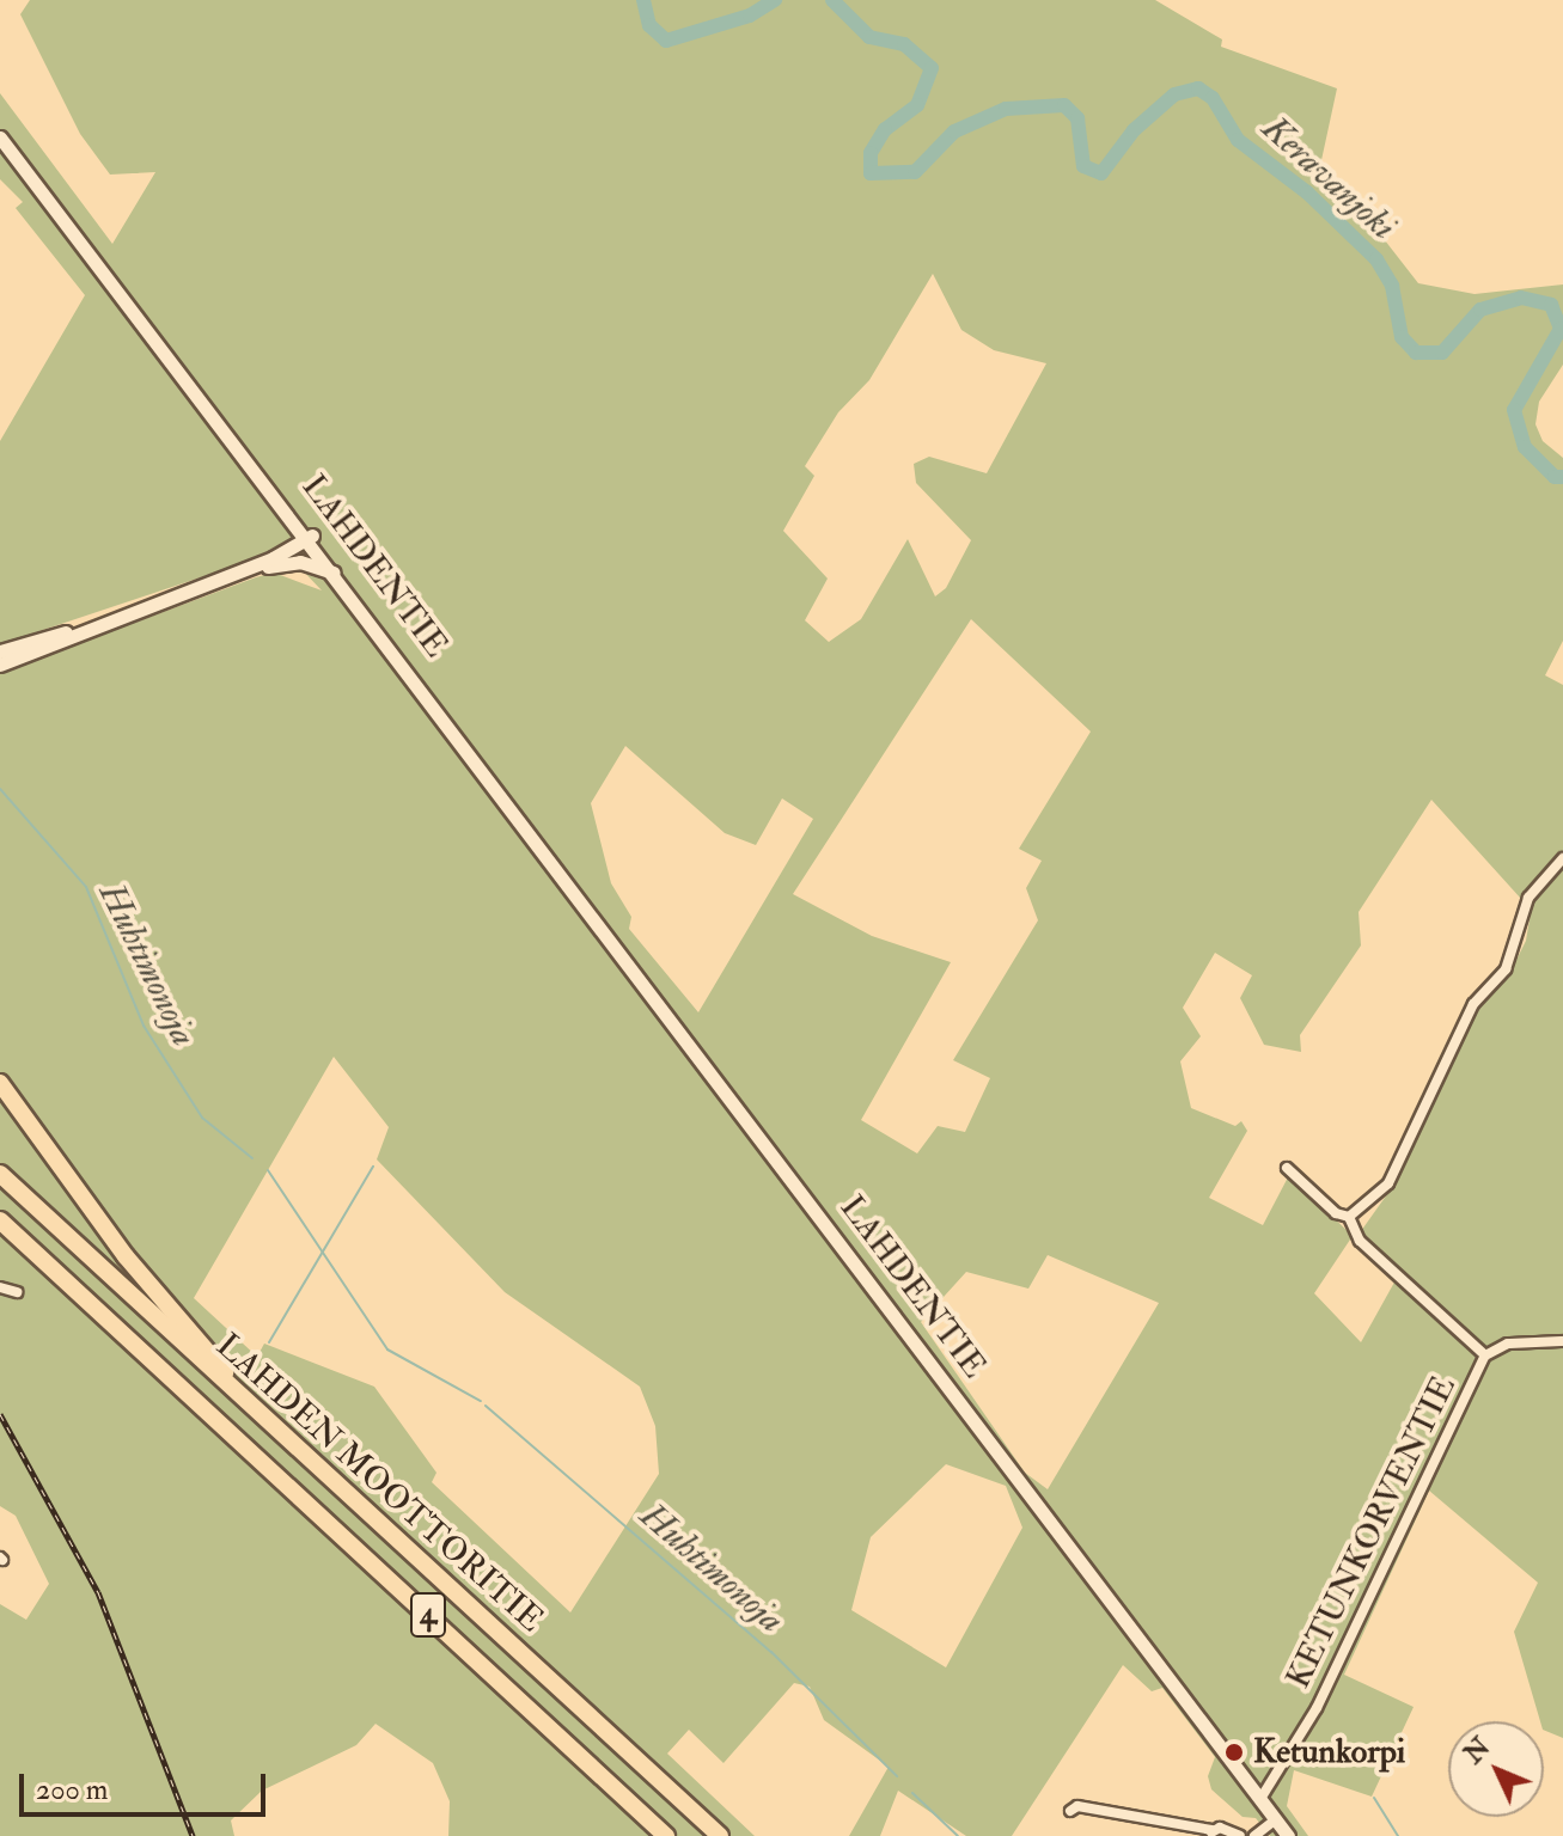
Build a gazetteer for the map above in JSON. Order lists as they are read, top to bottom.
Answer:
{
  "streets": {
    "highway": ["LAHDEN MOOTTORITIE", "4"],
    "main road": ["LAHDENTIE"],
    "street": ["KETUNKORVENTIE"]
  },
  "crossings": [
    ["LAHDENTIE", "KETUNKORVENTIE"]
  ],
  "water": ["Keravanjoki", "Huhtimonoja"],
  "places": ["Ketunkorpi"],
  "scale_bar": "200 m",
  "north": "top left"
}
